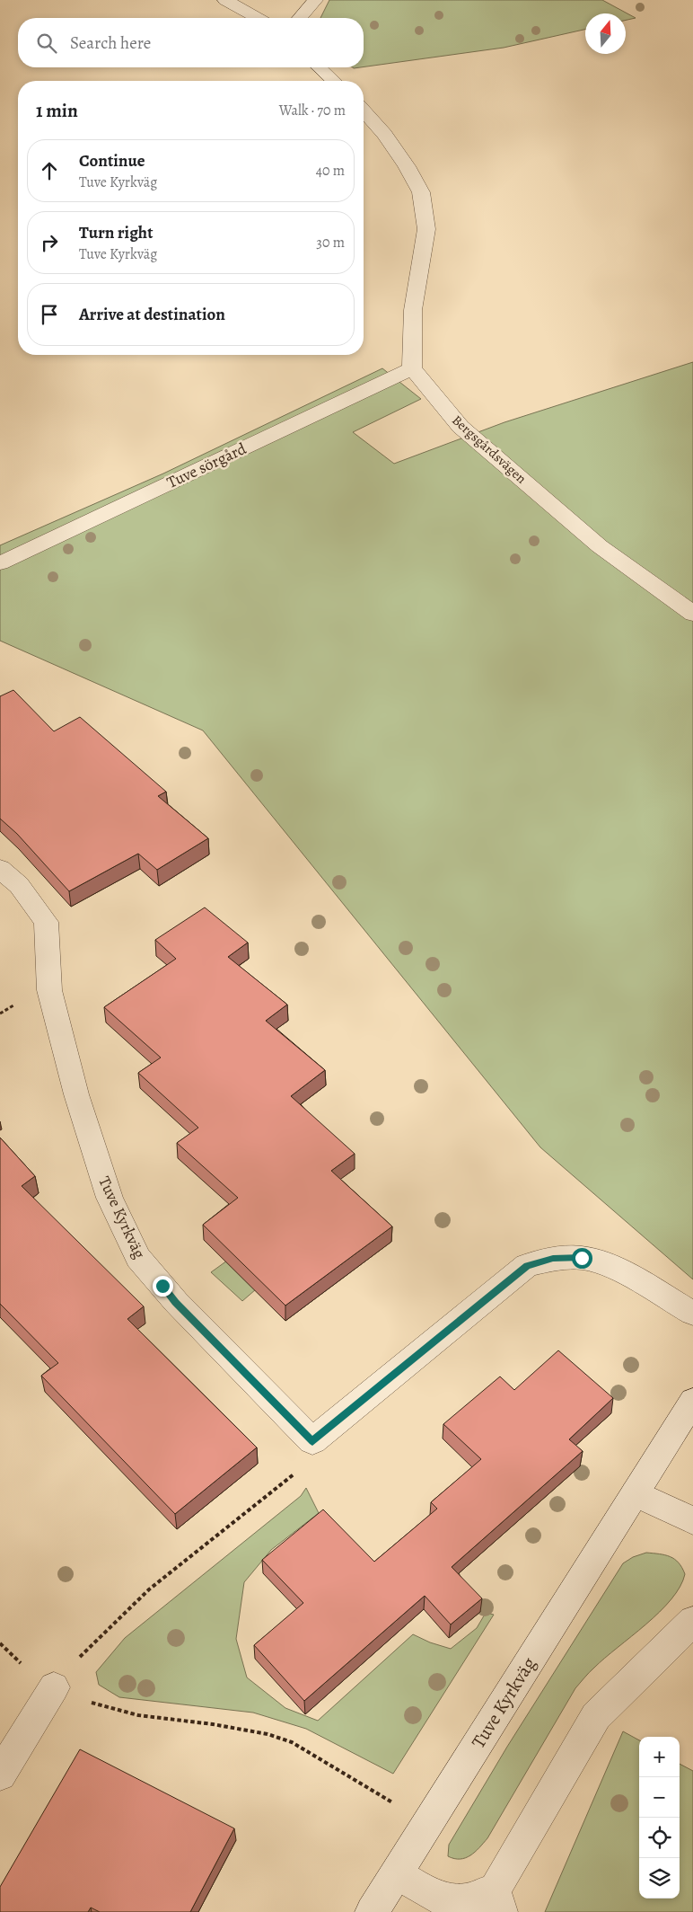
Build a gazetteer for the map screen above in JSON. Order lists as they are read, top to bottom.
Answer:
{
  "streets": {
    "street": ["Bergsgårdsvägen", "Tuve sörgård", "Tuve Kyrkväg"]
  },
  "crossings": [
    ["Bergsgårdsvägen", "Tuve sörgård"]
  ],
  "north": "top",
  "page": {
    "search": "Search here",
    "heading": ["1 min", "Walk · 70 m"],
    "list": [
      ["Continue", "Tuve Kyrkväg", "40 m"],
      ["Turn right", "Tuve Kyrkväg", "30 m"],
      "Arrive at destination"
    ],
    "map_buttons": ["+", "−"]
  }
}
